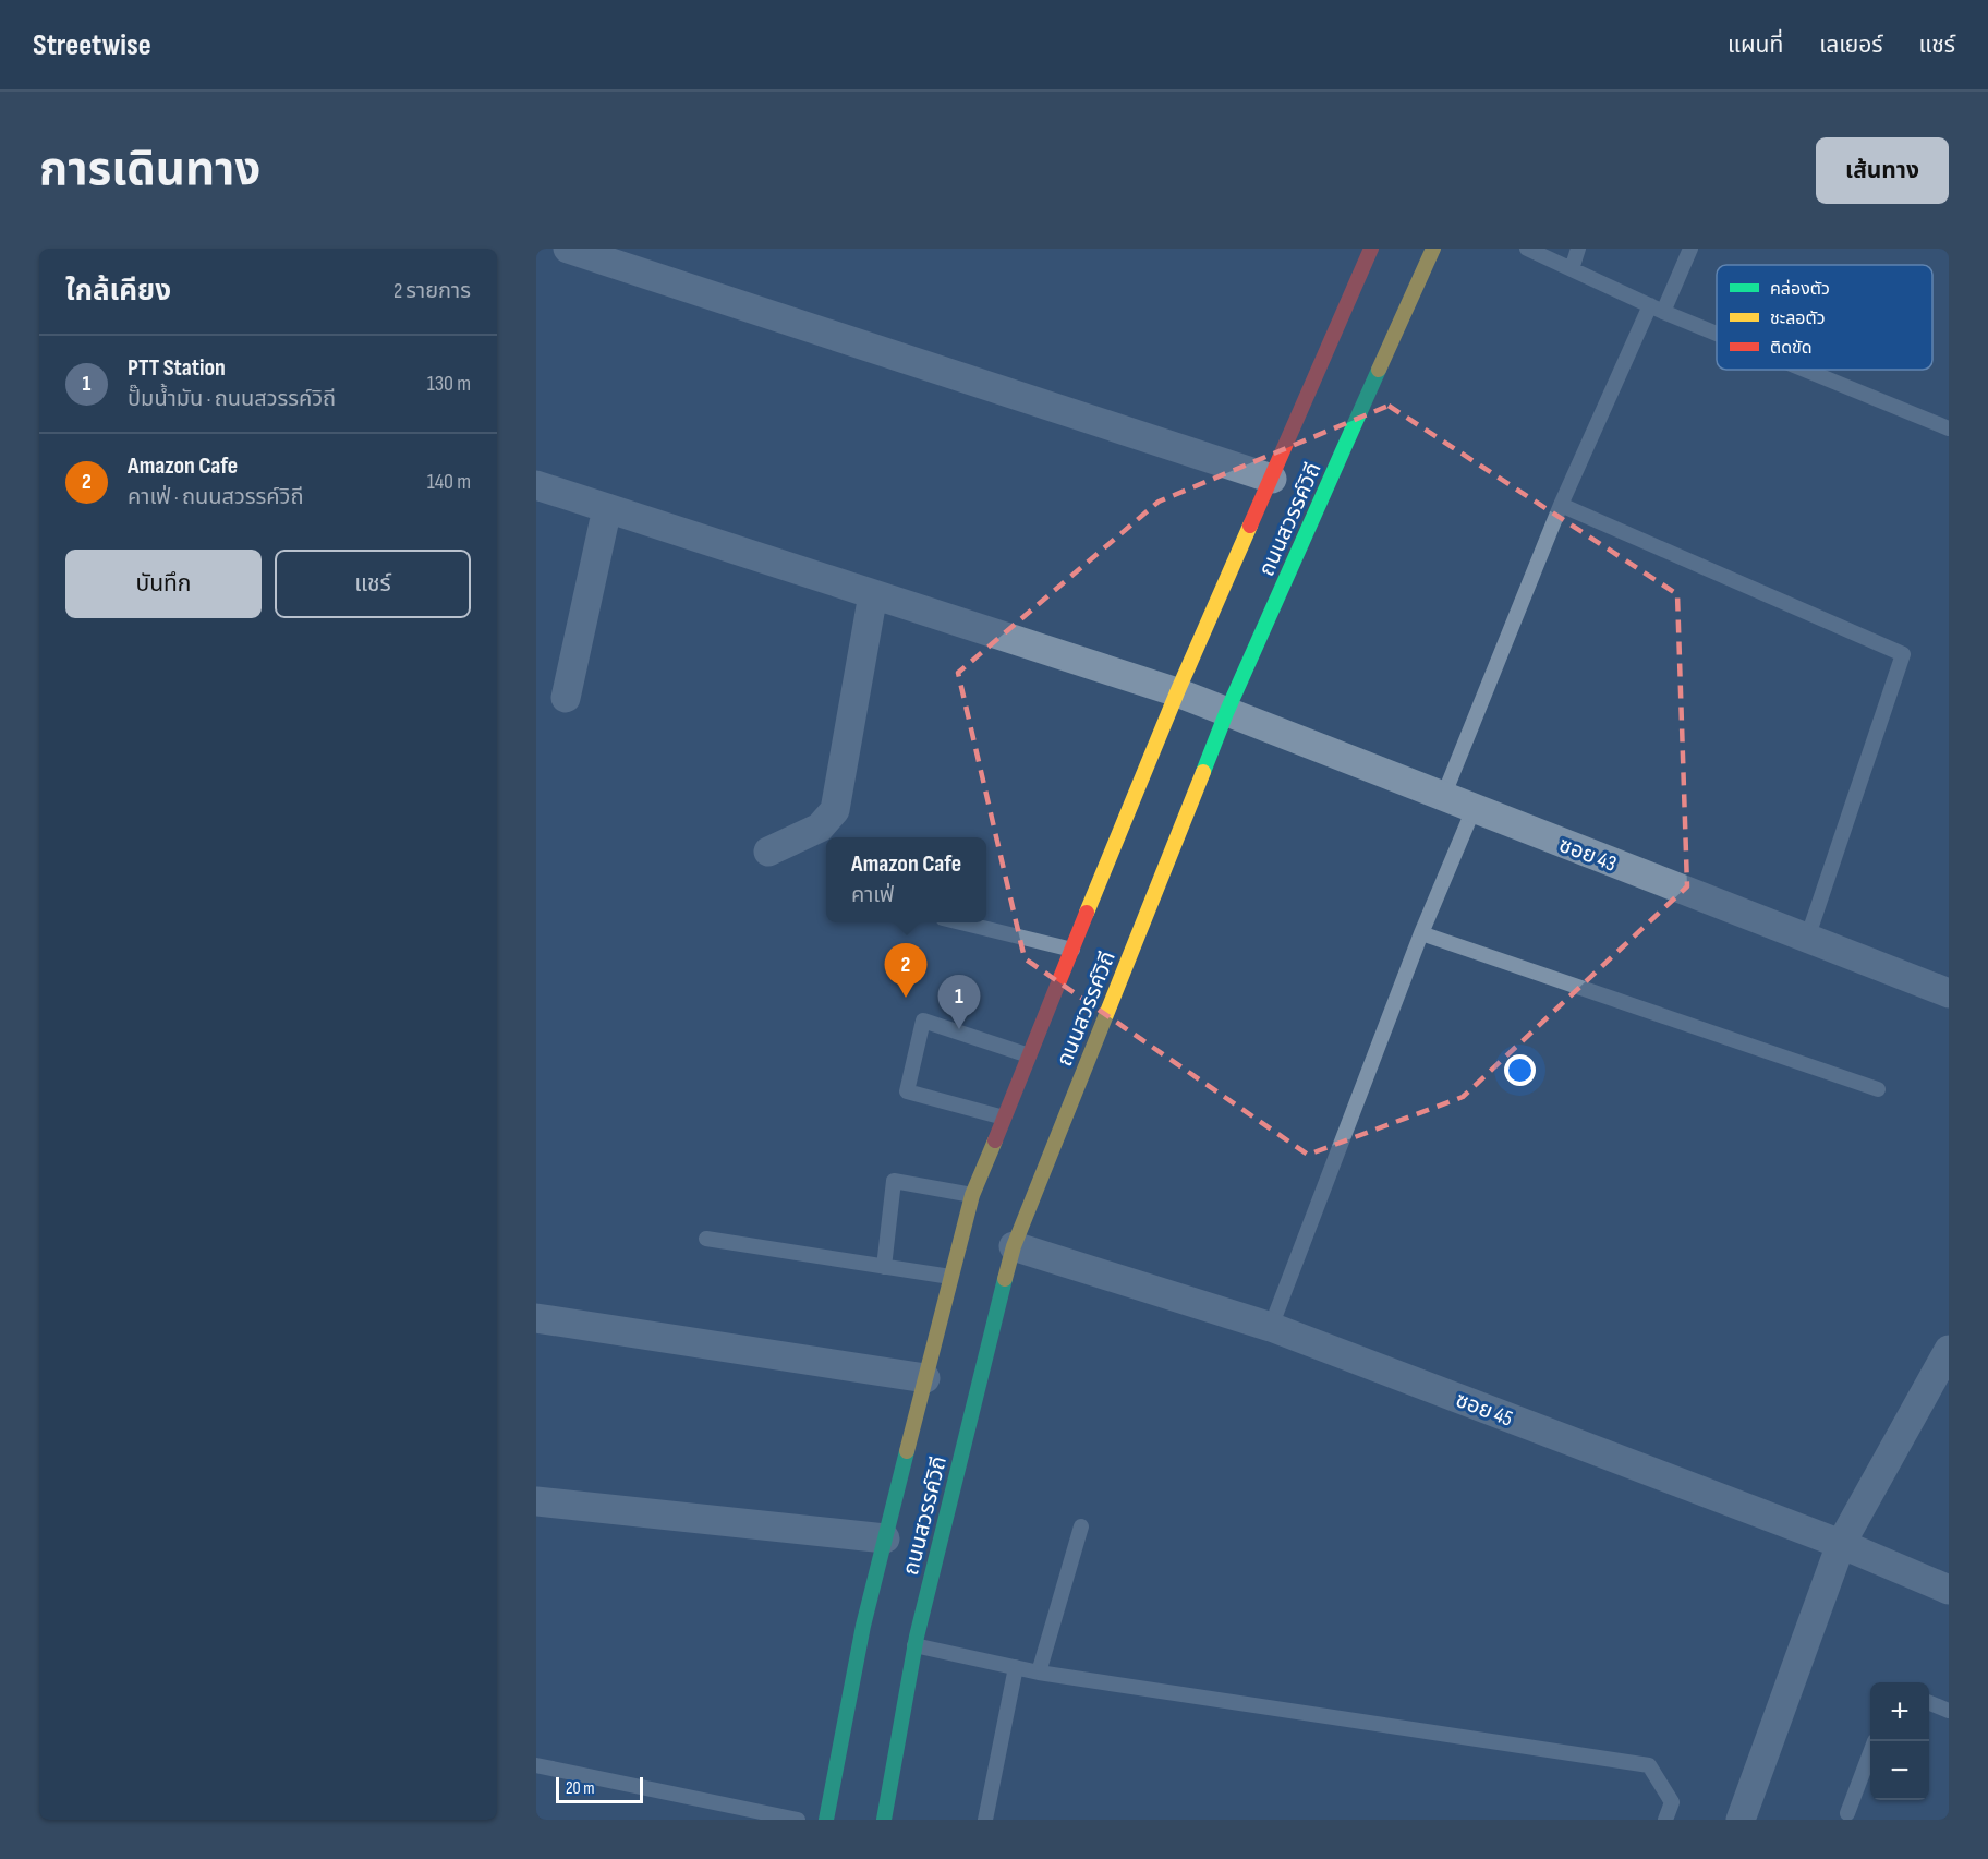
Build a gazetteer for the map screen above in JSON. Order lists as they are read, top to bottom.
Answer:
{
  "streets": {
    "main road": ["ถนนสวรรค์วิถี"],
    "street": ["ซอย 43", "ซอย 45"]
  },
  "crossings": [
    ["ถนนสวรรค์วิถี", "ซอย 43"],
    ["ถนนสวรรค์วิถี", "ซอย 45"]
  ],
  "legend": ["คล่องตัว", "ชะลอตัว", "ติดขัด"],
  "scale_bar": "20 m",
  "page": {
    "header": "Streetwise",
    "nav": ["แผนที่", "เลเยอร์", "แชร์"],
    "title": "การเดินทาง",
    "buttons": [
      "เส้นทาง",
      ["บันทึก", "แชร์"]
    ],
    "heading": ["ใกล้เคียง", "2 รายการ"],
    "list": [
      {
        "mark": "1",
        "name": "PTT Station",
        "note": "ปั๊มน้ำมัน · ถนนสวรรค์วิถี",
        "value": "130 m"
      },
      {
        "mark": "2",
        "name": "Amazon Cafe",
        "note": "คาเฟ่ · ถนนสวรรค์วิถี",
        "value": "140 m"
      }
    ],
    "popup": ["Amazon Cafe", "คาเฟ่"],
    "pins": ["2", "1"],
    "map_buttons": ["+", "−"],
    "scale": "20 m"
  }
}
